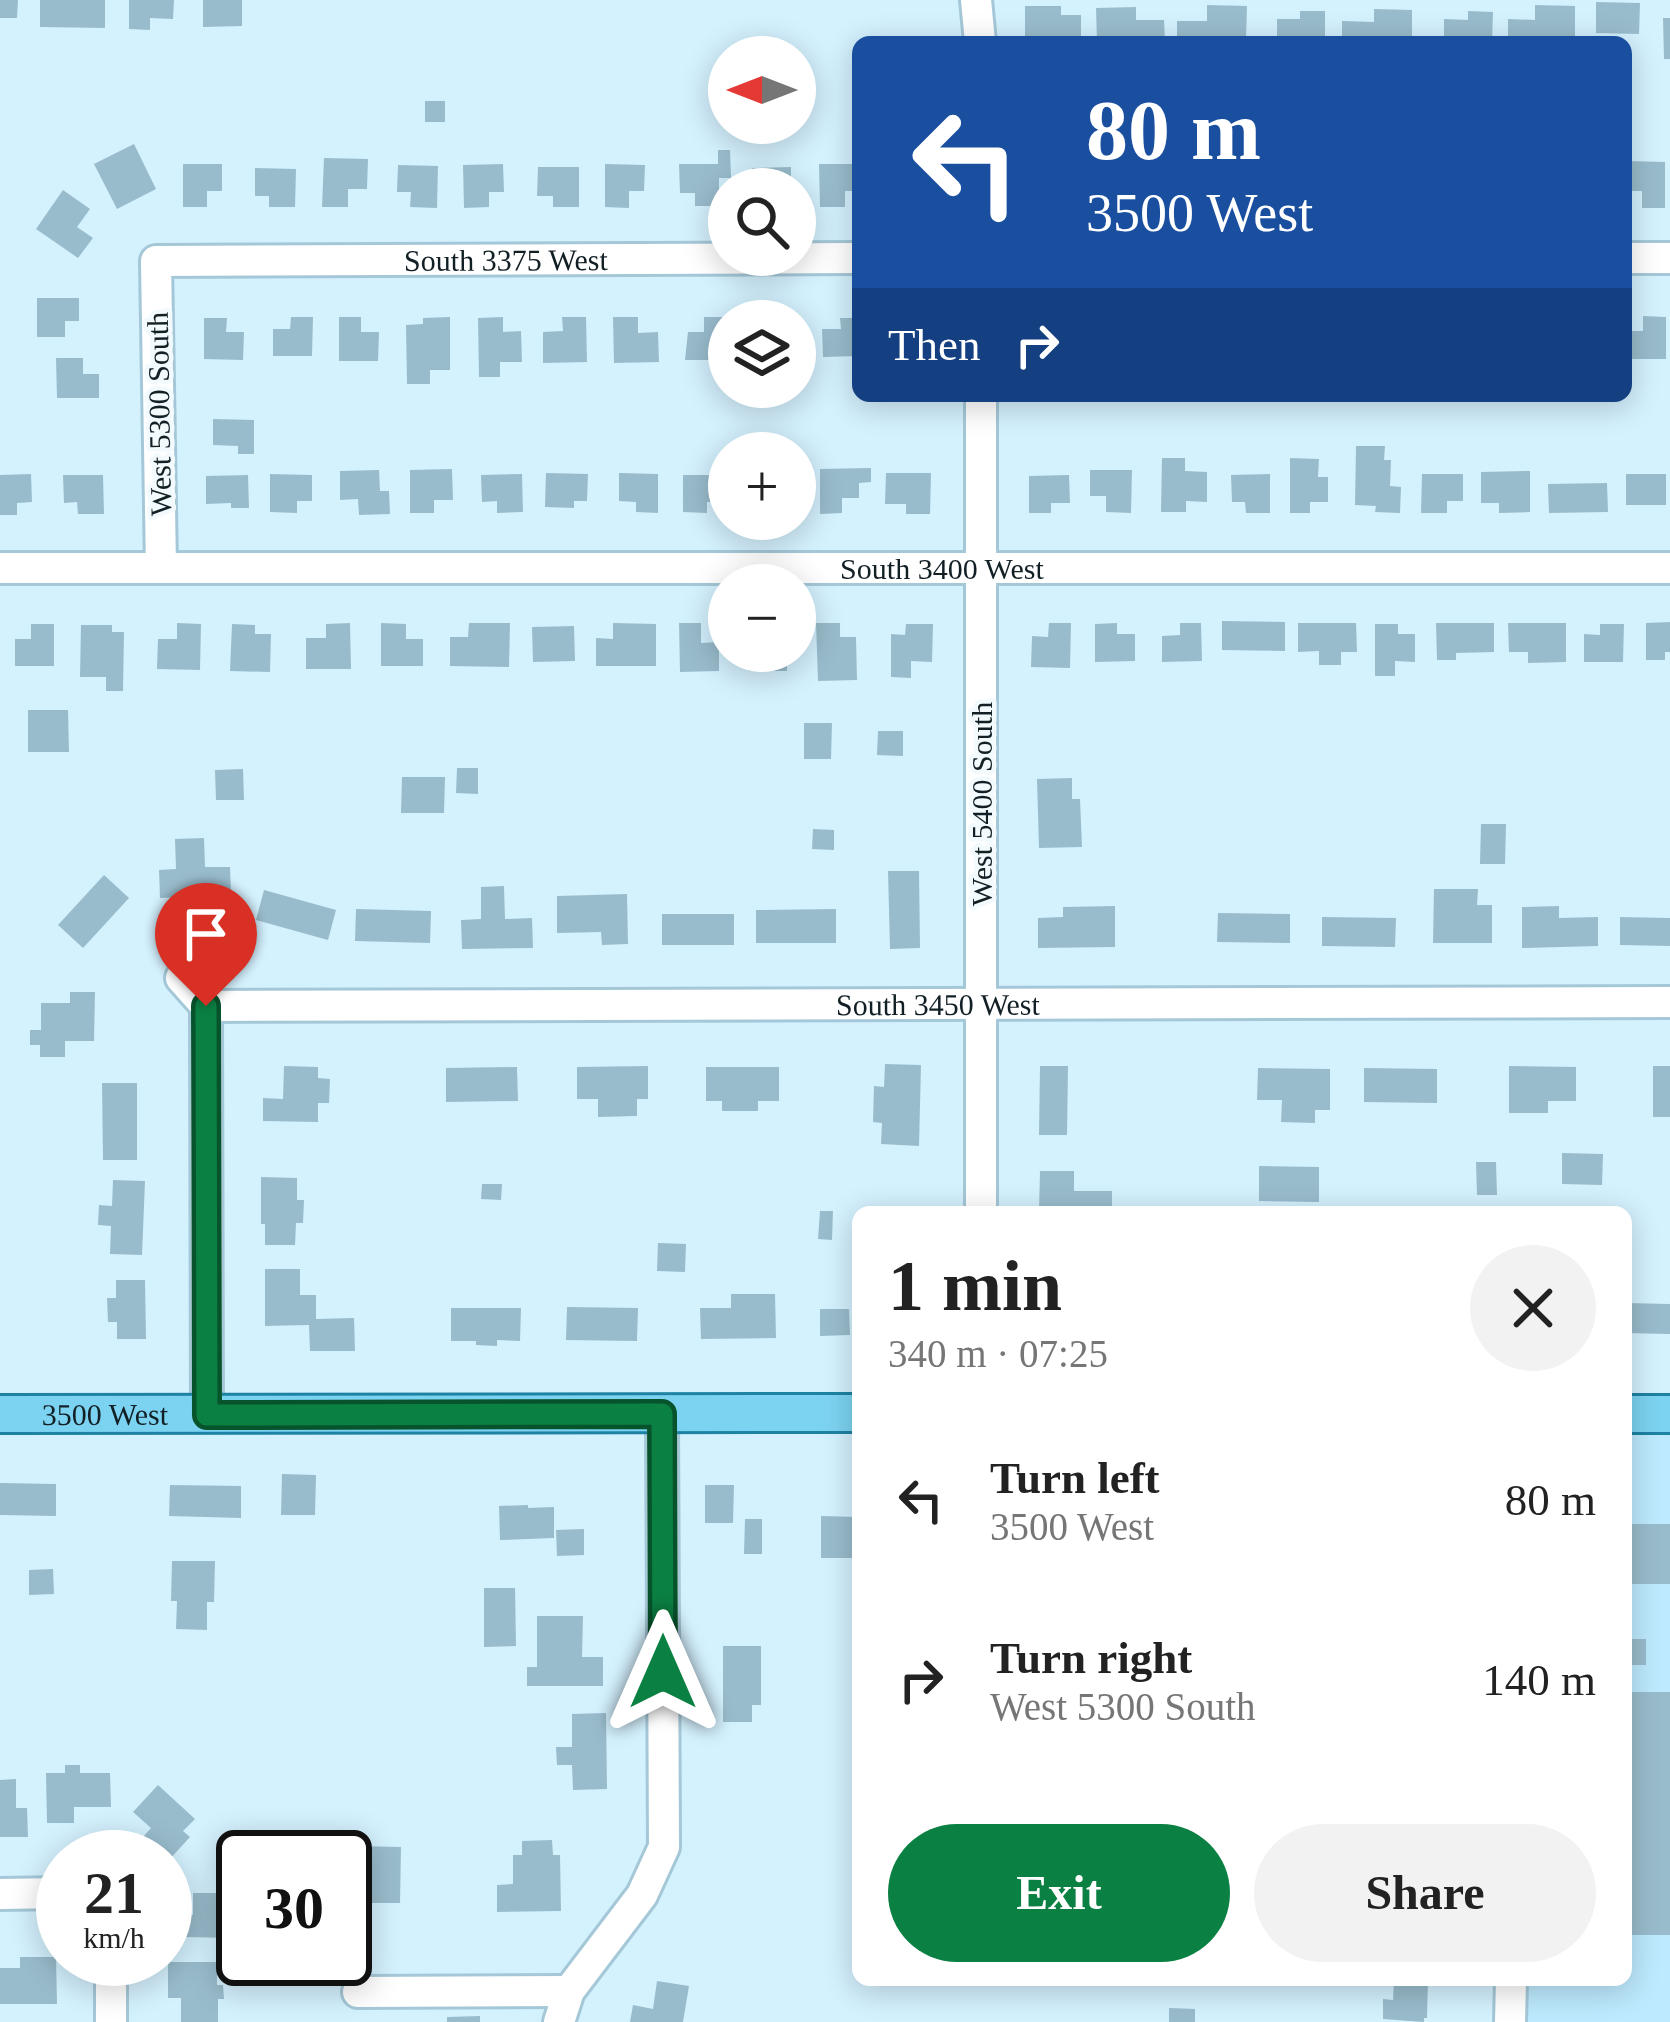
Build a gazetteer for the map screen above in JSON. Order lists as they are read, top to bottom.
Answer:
{
  "streets": {
    "main road": ["3500 West"],
    "street": [
      "South 3375 West",
      "West 5300 South",
      "South 3400 West",
      "West 5400 South",
      "South 3450 West"
    ]
  },
  "crossings": [
    ["South 3375 West", "West 5300 South"],
    ["West 5300 South", "South 3400 West"],
    ["South 3400 West", "West 5400 South"],
    ["West 5400 South", "South 3450 West"]
  ],
  "north": "left",
  "page": {
    "map_buttons": ["+", "−"],
    "turn": ["80 m", "3500 West"],
    "then": "Then",
    "heading": ["1 min", "340 m · 07:25"],
    "list": [
      {
        "name": "Turn left",
        "note": "3500 West",
        "value": "80 m"
      },
      {
        "name": "Turn right",
        "note": "West 5300 South",
        "value": "140 m"
      }
    ],
    "buttons": ["Exit", "Share"],
    "speed": "21 km/h",
    "limit": "30"
  }
}
